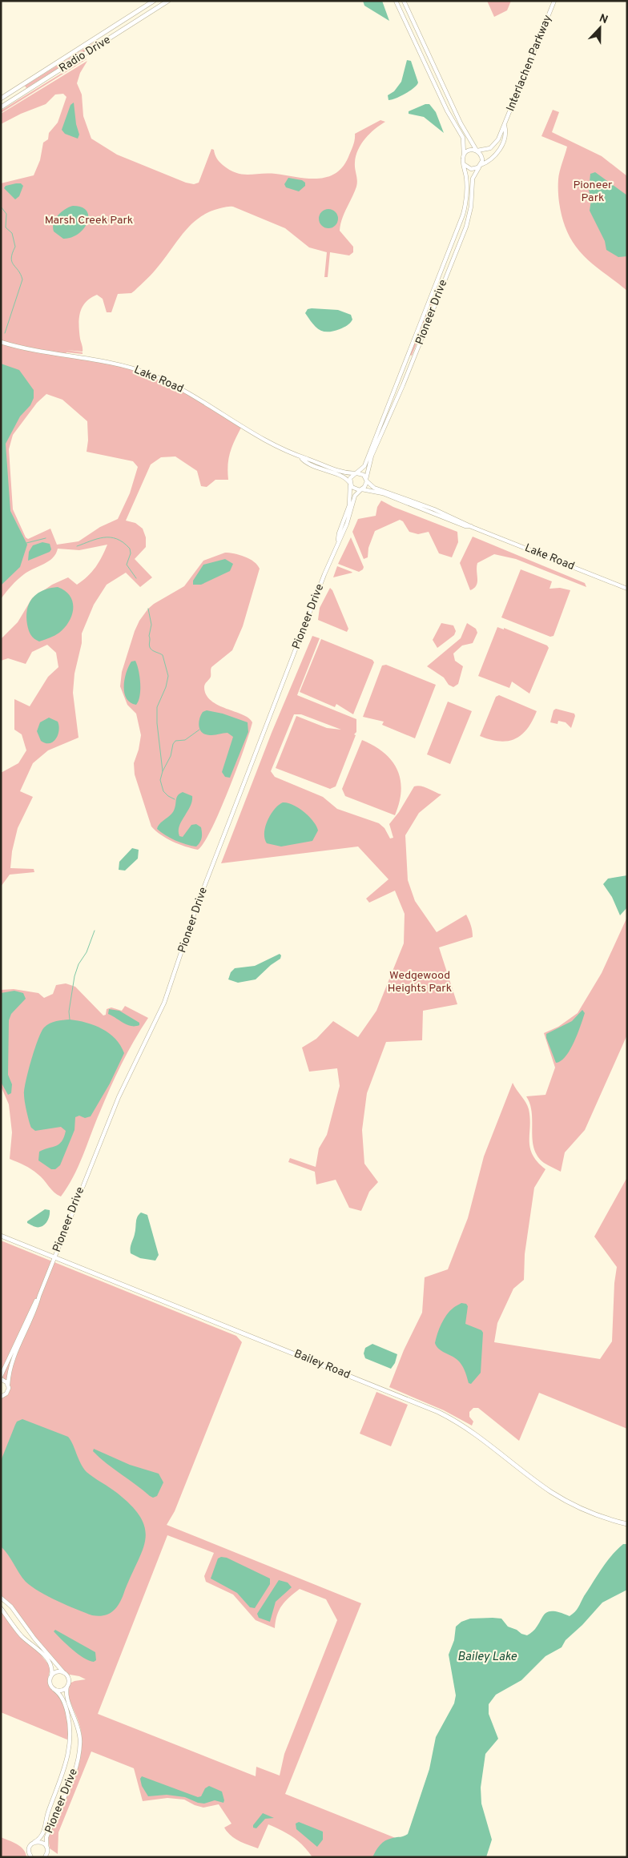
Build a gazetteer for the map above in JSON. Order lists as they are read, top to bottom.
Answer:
{
  "streets": {
    "main road": ["Radio Drive", "Bailey Road"],
    "street": ["Interlachen Parkway", "Pioneer Drive", "Lake Road"]
  },
  "crossings": [
    ["Interlachen Parkway", "Pioneer Drive"],
    ["Pioneer Drive", "Lake Road"],
    ["Pioneer Drive", "Bailey Road"]
  ],
  "water": ["Bailey Lake"],
  "parks": ["Pioneer Park", "Marsh Creek Park", "Wedgewood Heights Park"],
  "north": "top"
}
